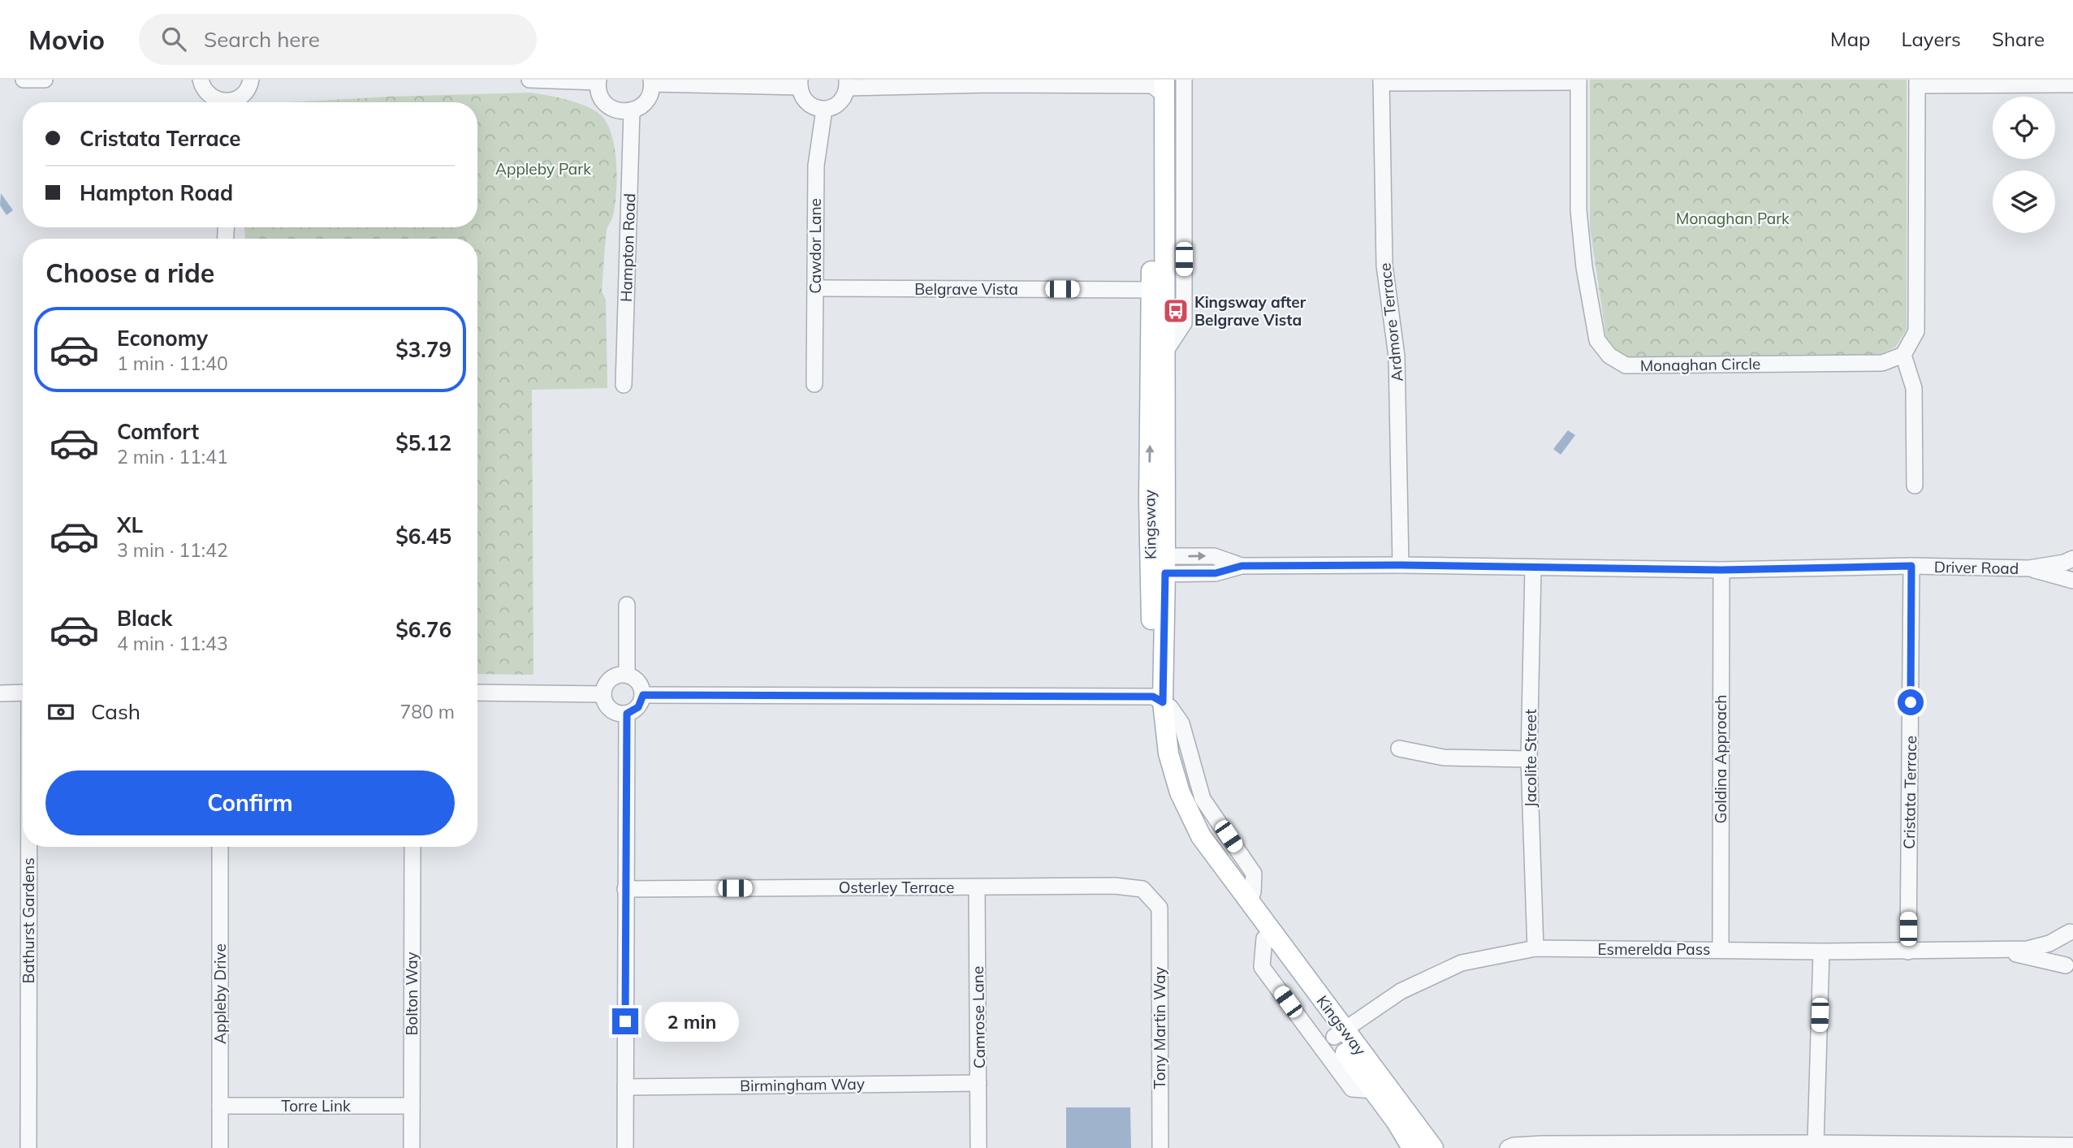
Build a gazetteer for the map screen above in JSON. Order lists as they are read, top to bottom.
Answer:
{
  "streets": {
    "main road": ["Kingsway"],
    "street": [
      "Cawdor Lane",
      "Hampton Road",
      "Belgrave Vista",
      "Ardmore Terrace",
      "Monaghan Circle",
      "Driver Road",
      "Jacolite Street",
      "Goldina Approach",
      "Cristata Terrace",
      "Osterley Terrace",
      "Bathurst Gardens",
      "Esmerelda Pass",
      "Appleby Drive",
      "Bolton Way",
      "Camrose Lane",
      "Tony Martin Way",
      "Birmingham Way",
      "Torre Link"
    ]
  },
  "crossings": [
    ["Cawdor Lane", "Belgrave Vista"],
    ["Belgrave Vista", "Kingsway"],
    ["Ardmore Terrace", "Driver Road"],
    ["Kingsway", "Driver Road"],
    ["Kingsway", "Esmerelda Pass"],
    ["Driver Road", "Jacolite Street"],
    ["Driver Road", "Goldina Approach"],
    ["Driver Road", "Cristata Terrace"],
    ["Jacolite Street", "Esmerelda Pass"],
    ["Goldina Approach", "Esmerelda Pass"],
    ["Cristata Terrace", "Esmerelda Pass"],
    ["Osterley Terrace", "Camrose Lane"],
    ["Osterley Terrace", "Tony Martin Way"],
    ["Appleby Drive", "Torre Link"],
    ["Bolton Way", "Torre Link"],
    ["Camrose Lane", "Birmingham Way"]
  ],
  "parks": ["Appleby Park", "Monaghan Park"],
  "places": {
    "bus stop": ["Kingsway after Belgrave Vista"]
  },
  "page": {
    "header": "Movio",
    "search": "Search here",
    "nav": ["Map", "Layers", "Share"],
    "banner": ["Cristata Terrace", "Hampton Road"],
    "heading": "Choose a ride",
    "list": [
      {
        "name": "Economy",
        "note": "1 min · 11:40",
        "value": "$3.79"
      },
      {
        "name": "Comfort",
        "note": "2 min · 11:41",
        "value": "$5.12"
      },
      {
        "name": "XL",
        "note": "3 min · 11:42",
        "value": "$6.45"
      },
      {
        "name": "Black",
        "note": "4 min · 11:43",
        "value": "$6.76"
      }
    ],
    "pay": ["Cash", "780 m"],
    "buttons": "Confirm",
    "bubble": "2 min"
  }
}
